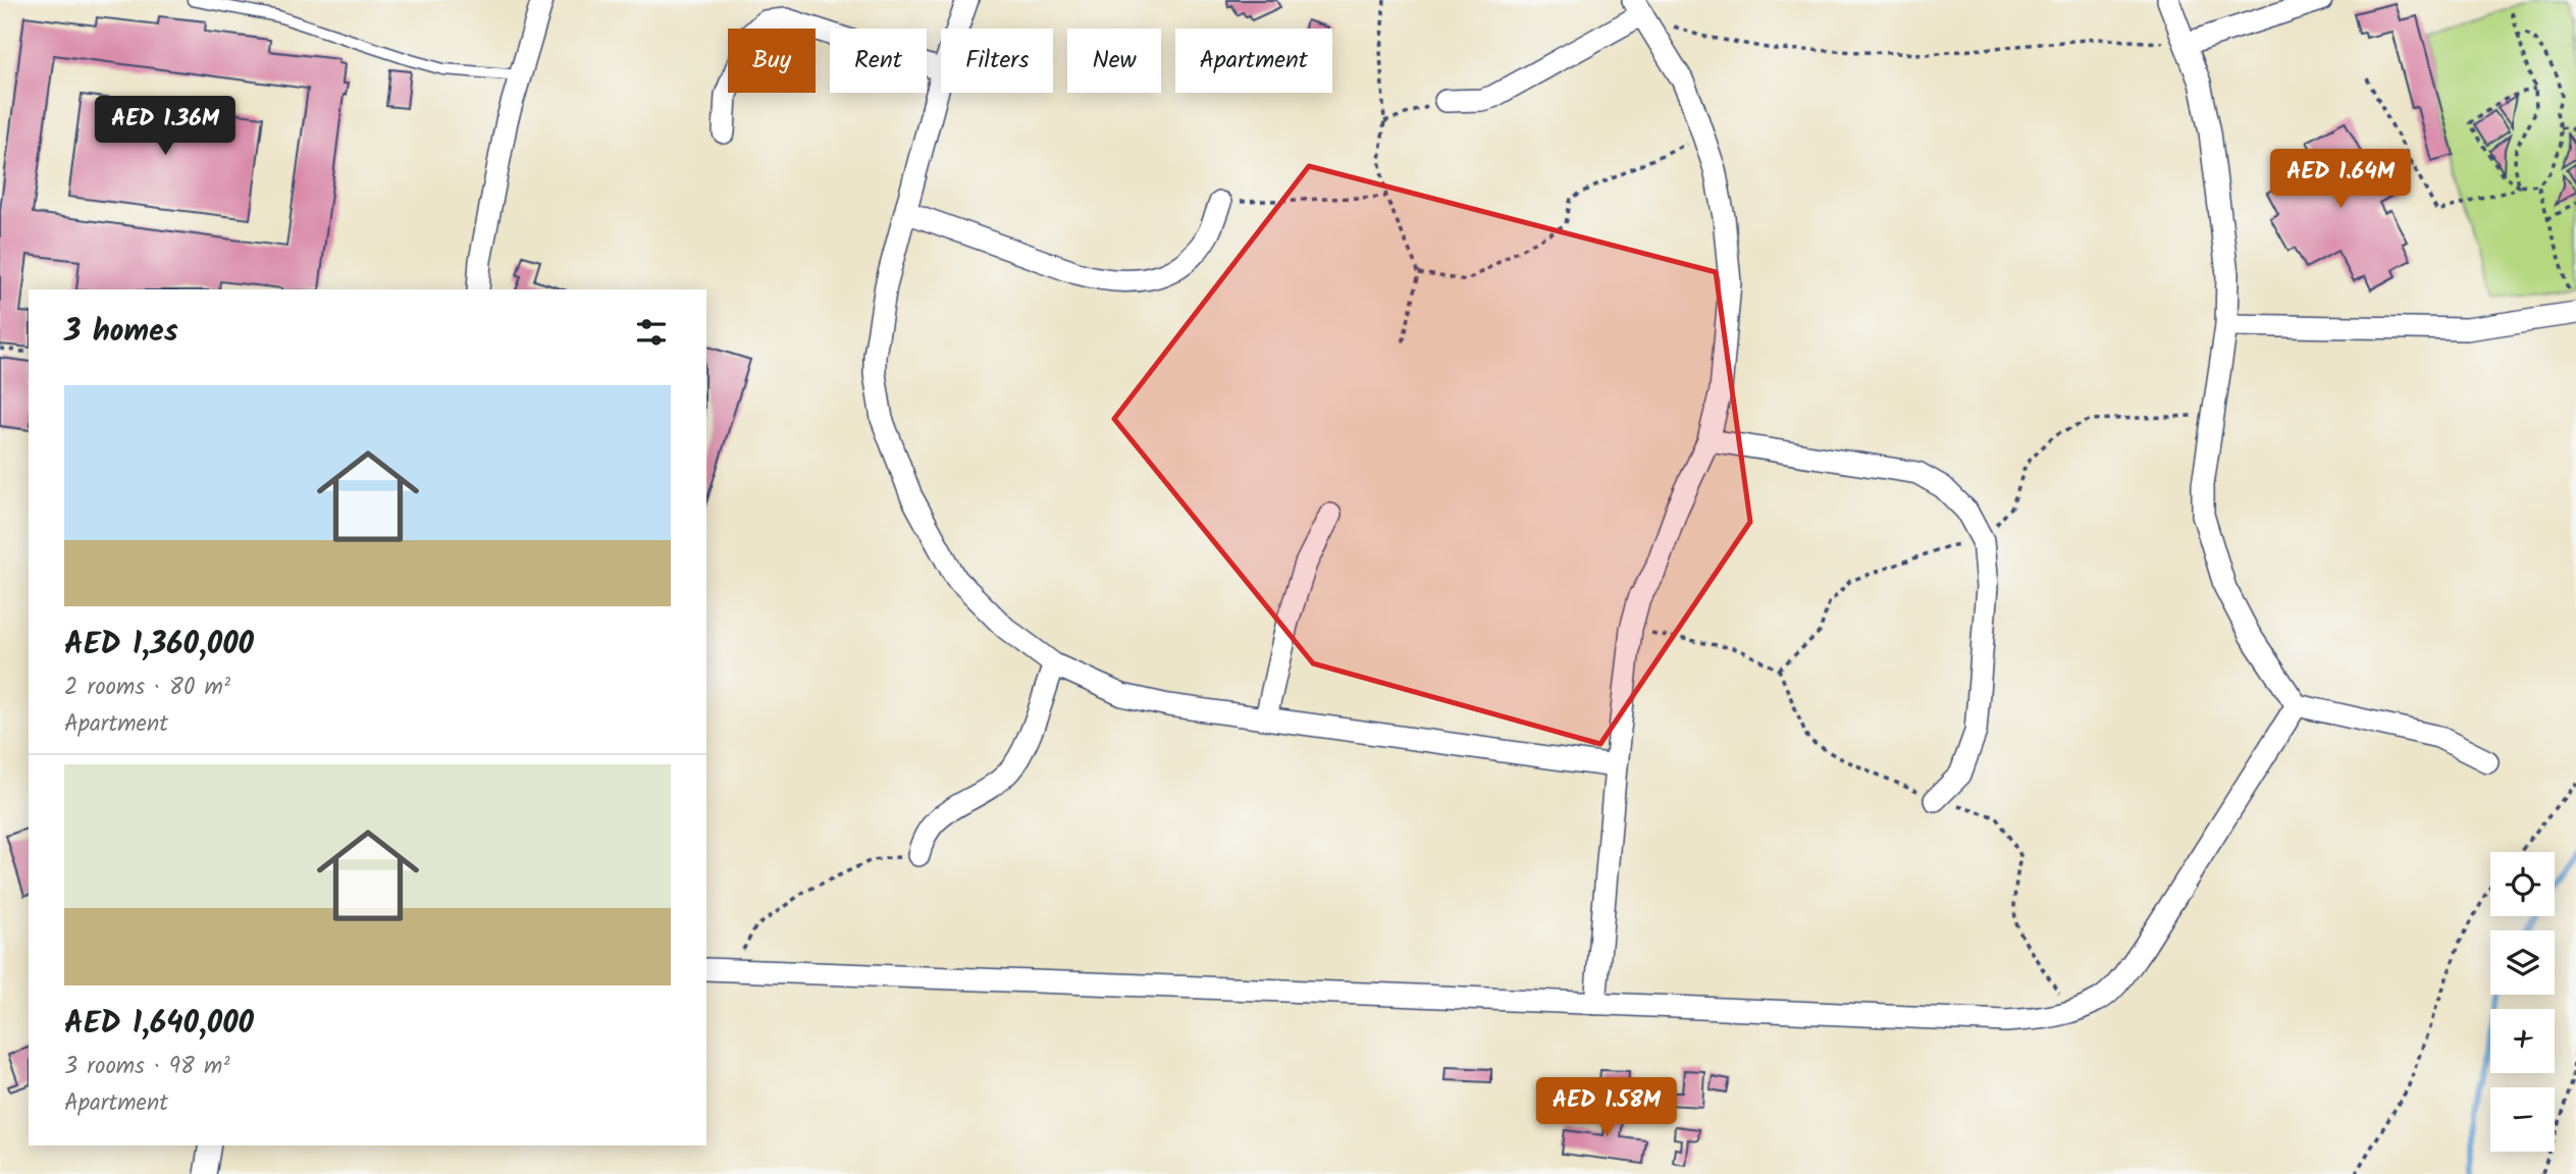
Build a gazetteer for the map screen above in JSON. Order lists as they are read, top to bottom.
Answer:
{
  "page": {
    "chip": [
      "Buy",
      "Rent",
      "Filters",
      "New",
      "Apartment"
    ],
    "price": ["AED 1.36M", "AED 1.64M", "AED 1.58M"],
    "heading": "3 homes",
    "list": [
      {
        "name": "AED 1,360,000",
        "note": "2 rooms · 80 m² · Apartment"
      },
      {
        "name": "AED 1,640,000",
        "note": "3 rooms · 98 m² · Apartment"
      }
    ],
    "map_buttons": ["+", "−"]
  }
}
